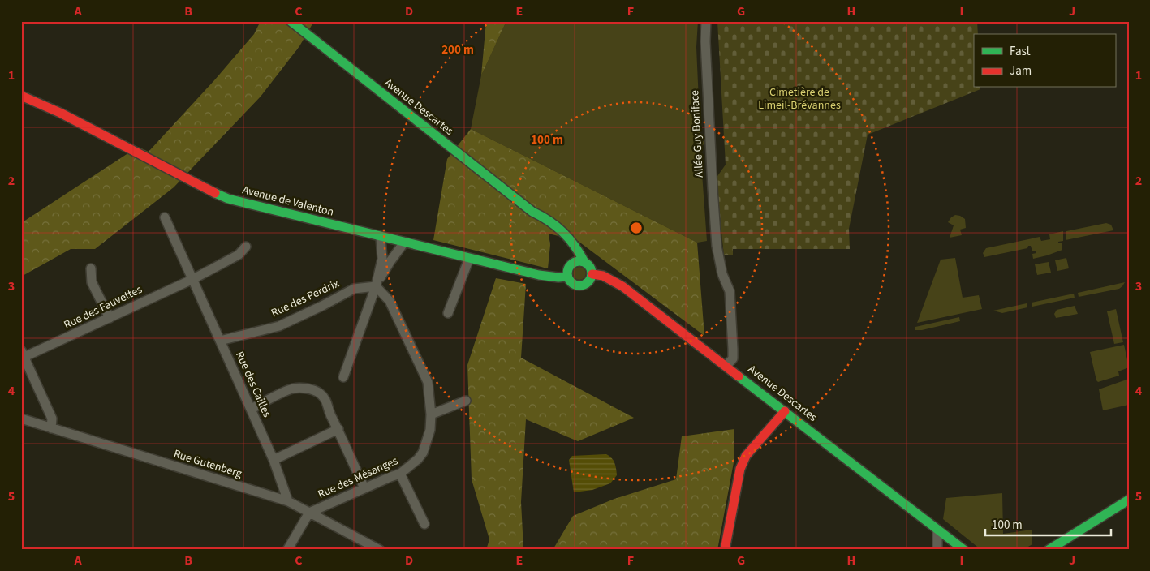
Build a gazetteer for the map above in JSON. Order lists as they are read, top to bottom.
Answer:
{
  "streets": {
    "main road": ["Avenue Descartes", "Avenue de Valenton"],
    "street": [
      "Allée Guy Boniface",
      "Rue des Perdrix",
      "Rue des Fauvettes",
      "Rue des Cailles",
      "Rue Gutenberg",
      "Rue des Mésanges"
    ]
  },
  "crossings": [
    ["Avenue Descartes", "Allée Guy Boniface"],
    ["Avenue Descartes", "Avenue de Valenton"],
    ["Rue des Perdrix", "Rue des Cailles"],
    ["Rue des Perdrix", "Rue des Mésanges"],
    ["Rue des Fauvettes", "Rue des Cailles"],
    ["Rue des Cailles", "Rue Gutenberg"],
    ["Rue Gutenberg", "Rue des Mésanges"]
  ],
  "parks": ["Cimetière de Limeil-Brévannes"],
  "legend": ["Fast", "Jam"],
  "scale_bar": "100 m",
  "grid": {
    "columns": [
      "A",
      "B",
      "C",
      "D",
      "E",
      "F",
      "G",
      "H",
      "I",
      "J"
    ],
    "rows": [
      "1",
      "2",
      "3",
      "4",
      "5"
    ]
  },
  "rings": ["200 m", "100 m"]
}
